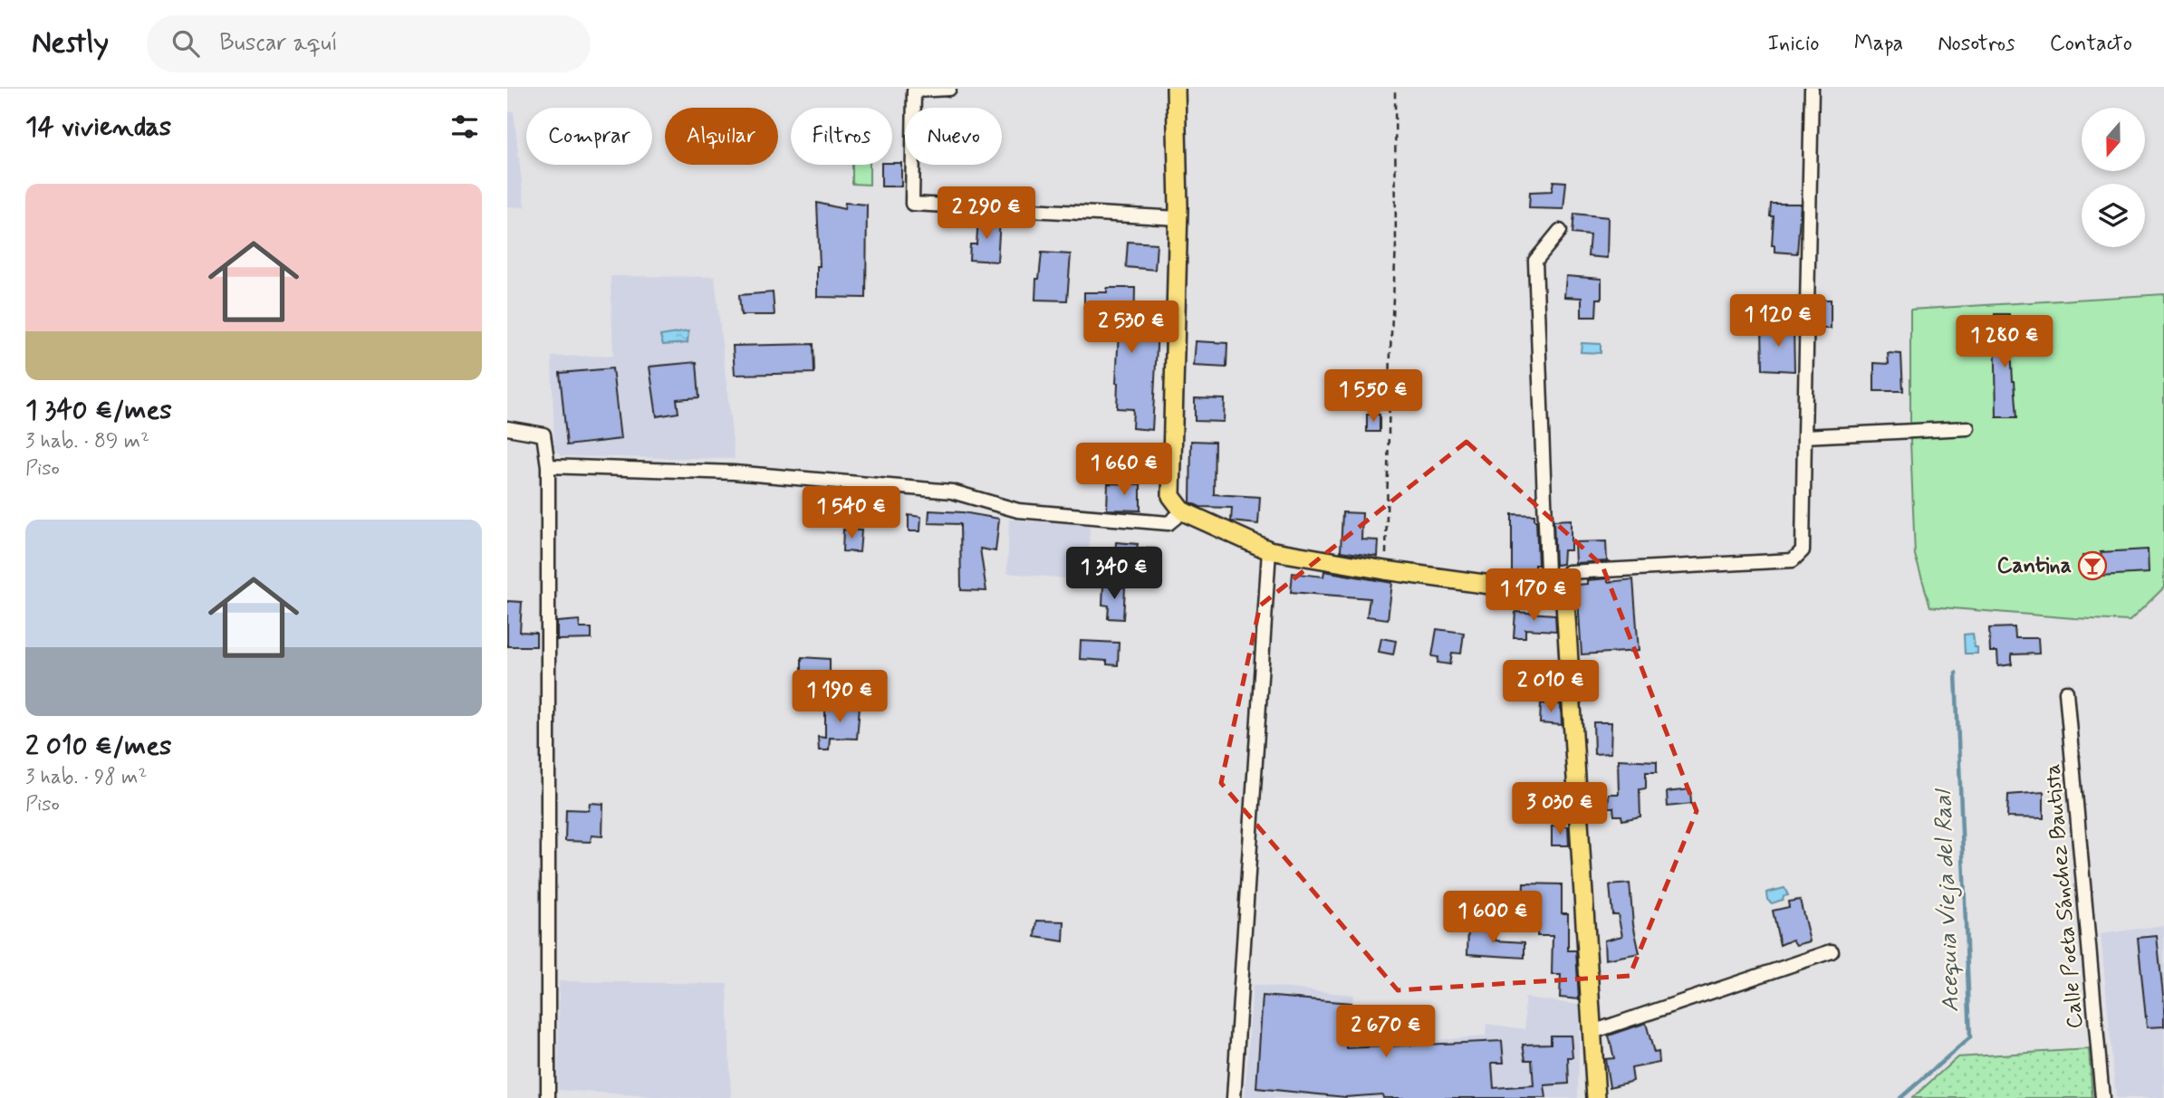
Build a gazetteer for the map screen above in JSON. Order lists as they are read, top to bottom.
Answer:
{
  "streets": {
    "street": ["Calle Poeta Sánchez Bautista"]
  },
  "water": ["Acequia Vieja del Raal"],
  "places": {
    "bar": ["Cantina"]
  },
  "north": "bottom",
  "page": {
    "header": "Nestly",
    "search": "Buscar aquí",
    "nav": [
      "Inicio",
      "Mapa",
      "Nosotros",
      "Contacto"
    ],
    "heading": "14 viviendas",
    "chip": [
      "Comprar",
      "Alquilar",
      "Filtros",
      "Nuevo"
    ],
    "list": [
      {
        "name": "1 340 €/mes",
        "note": "3 hab. · 89 m² · Piso"
      },
      {
        "name": "2 010 €/mes",
        "note": "3 hab. · 98 m² · Piso"
      }
    ],
    "price": [
      "2 290 €",
      "1 120 €",
      "2 530 €",
      "1 280 €",
      "1 550 €",
      "1 660 €",
      "1 540 €",
      "1 340 €",
      "1 170 €",
      "2 010 €",
      "1 190 €",
      "3 030 €",
      "1 600 €",
      "2 670 €"
    ]
  }
}
